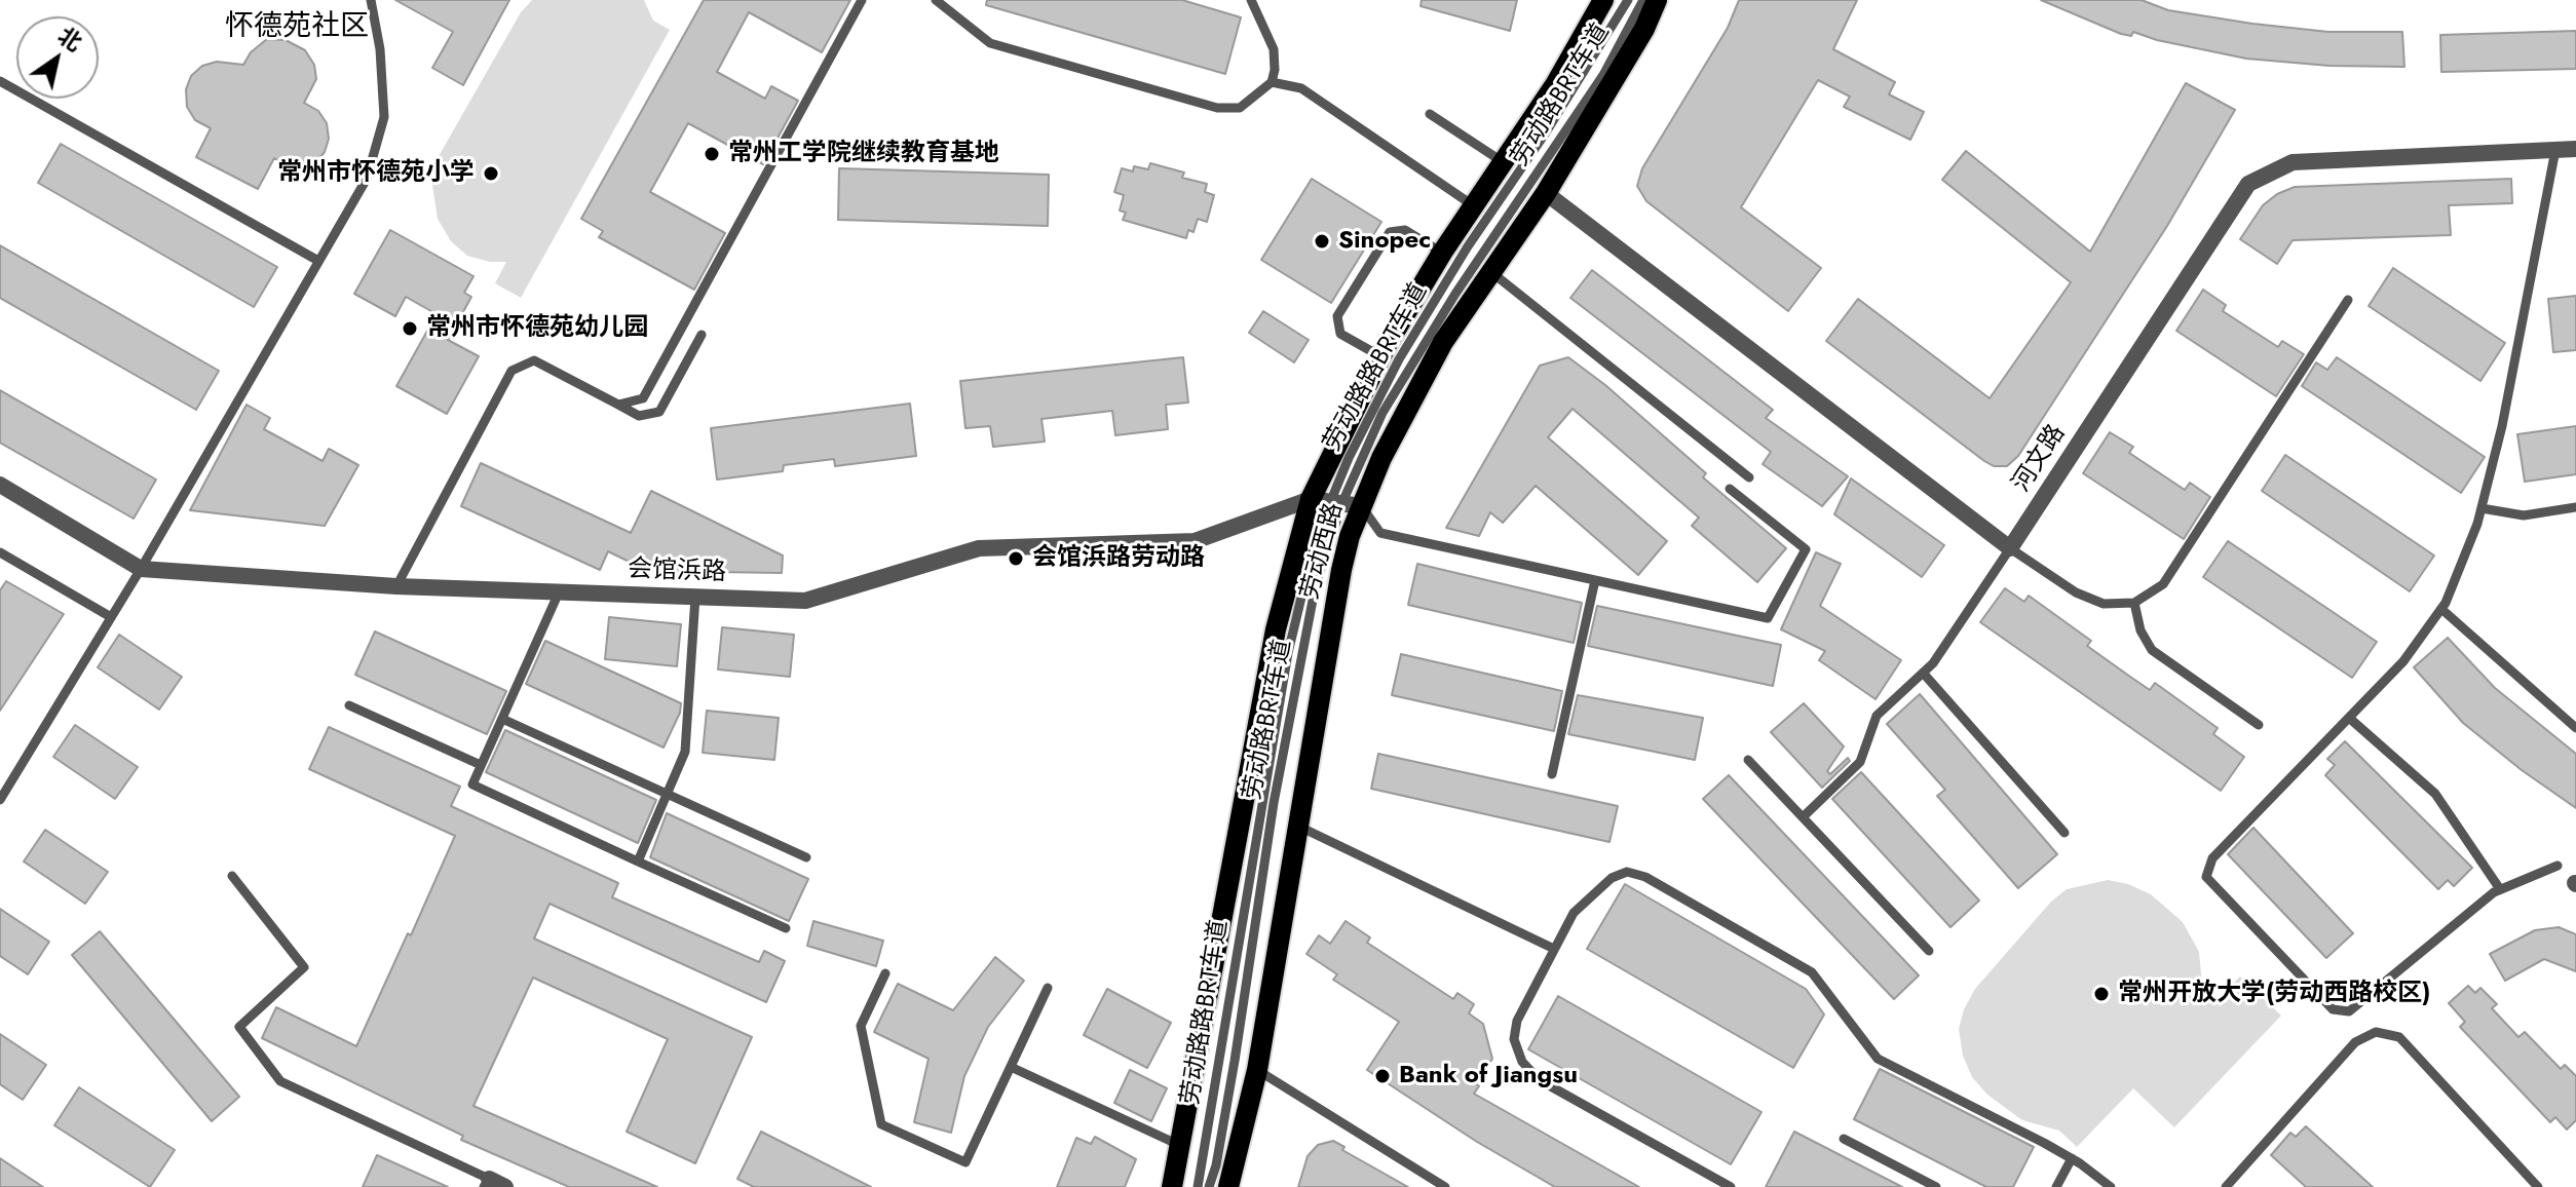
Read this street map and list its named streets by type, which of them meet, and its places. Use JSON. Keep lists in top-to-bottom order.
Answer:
{
  "streets": {
    "main road": ["劳动西路"],
    "street": ["河文路", "会馆浜路"],
    "lane": ["劳动路BRT车道", "劳动路路BRT车道"]
  },
  "crossings": [
    ["劳动路BRT车道", "劳动路路BRT车道"],
    ["劳动路BRT车道", "劳动西路"],
    ["劳动路BRT车道", "会馆浜路"],
    ["劳动路路BRT车道", "劳动西路"],
    ["劳动路路BRT车道", "会馆浜路"],
    ["劳动西路", "会馆浜路"]
  ],
  "districts": ["怀德苑社区"],
  "places": [
    "常州工学院继续教育基地",
    "常州市怀德苑小学",
    "Sinopec",
    "常州市怀德苑幼儿园",
    "会馆浜路劳动路",
    "常州开放大学(劳动西路校区)",
    "Bank of Jiangsu"
  ],
  "north": "top right"
}
